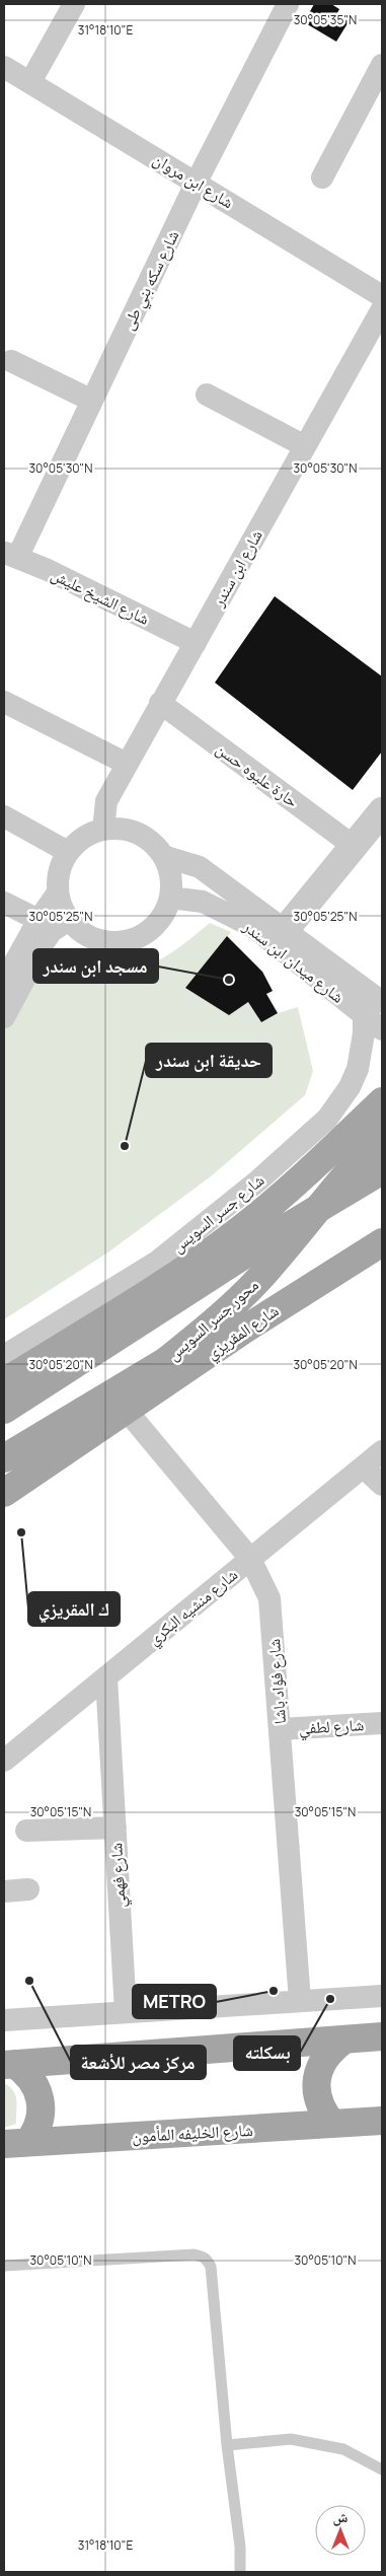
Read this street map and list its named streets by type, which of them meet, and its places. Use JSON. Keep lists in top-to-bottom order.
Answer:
{
  "streets": {
    "main road": ["محور جسر السويس", "شارع المقريزي", "شارع الخليفه المأمون"],
    "street": [
      "شارع ابن مروان",
      "شارع سكه بني طى",
      "شارع ابن سندر",
      "شارع الشيخ عليش",
      "حارة عليوه حسن",
      "شارع ميدان ابن سندر",
      "شارع جسر السويس",
      "شارع منشيه البكري",
      "شارع فؤاد باشا",
      "شارع لطفي",
      "شارع فهمي"
    ]
  },
  "crossings": [
    ["شارع ابن مروان", "شارع سكه بني طى"],
    ["شارع سكه بني طى", "شارع الشيخ عليش"],
    ["شارع ابن سندر", "شارع الشيخ عليش"],
    ["شارع ابن سندر", "حارة عليوه حسن"],
    ["شارع ابن سندر", "شارع ميدان ابن سندر"],
    ["شارع ميدان ابن سندر", "شارع جسر السويس"],
    ["شارع المقريزي", "شارع فؤاد باشا"],
    ["شارع منشيه البكري", "شارع فؤاد باشا"],
    ["شارع منشيه البكري", "شارع فهمي"],
    ["شارع فؤاد باشا", "شارع لطفي"]
  ],
  "places": [
    "مسجد ابن سندر",
    "حديقة ابن سندر",
    "ك المقريزي",
    "مركز مصر للأشعة",
    "METRO",
    "بسكلته"
  ],
  "north": "top",
  "coordinates": [
    "30°05'35\"N",
    "31°18'10\"E",
    "30°05'30\"N",
    "30°05'25\"N",
    "30°05'20\"N",
    "30°05'15\"N",
    "30°05'10\"N"
  ]
}
